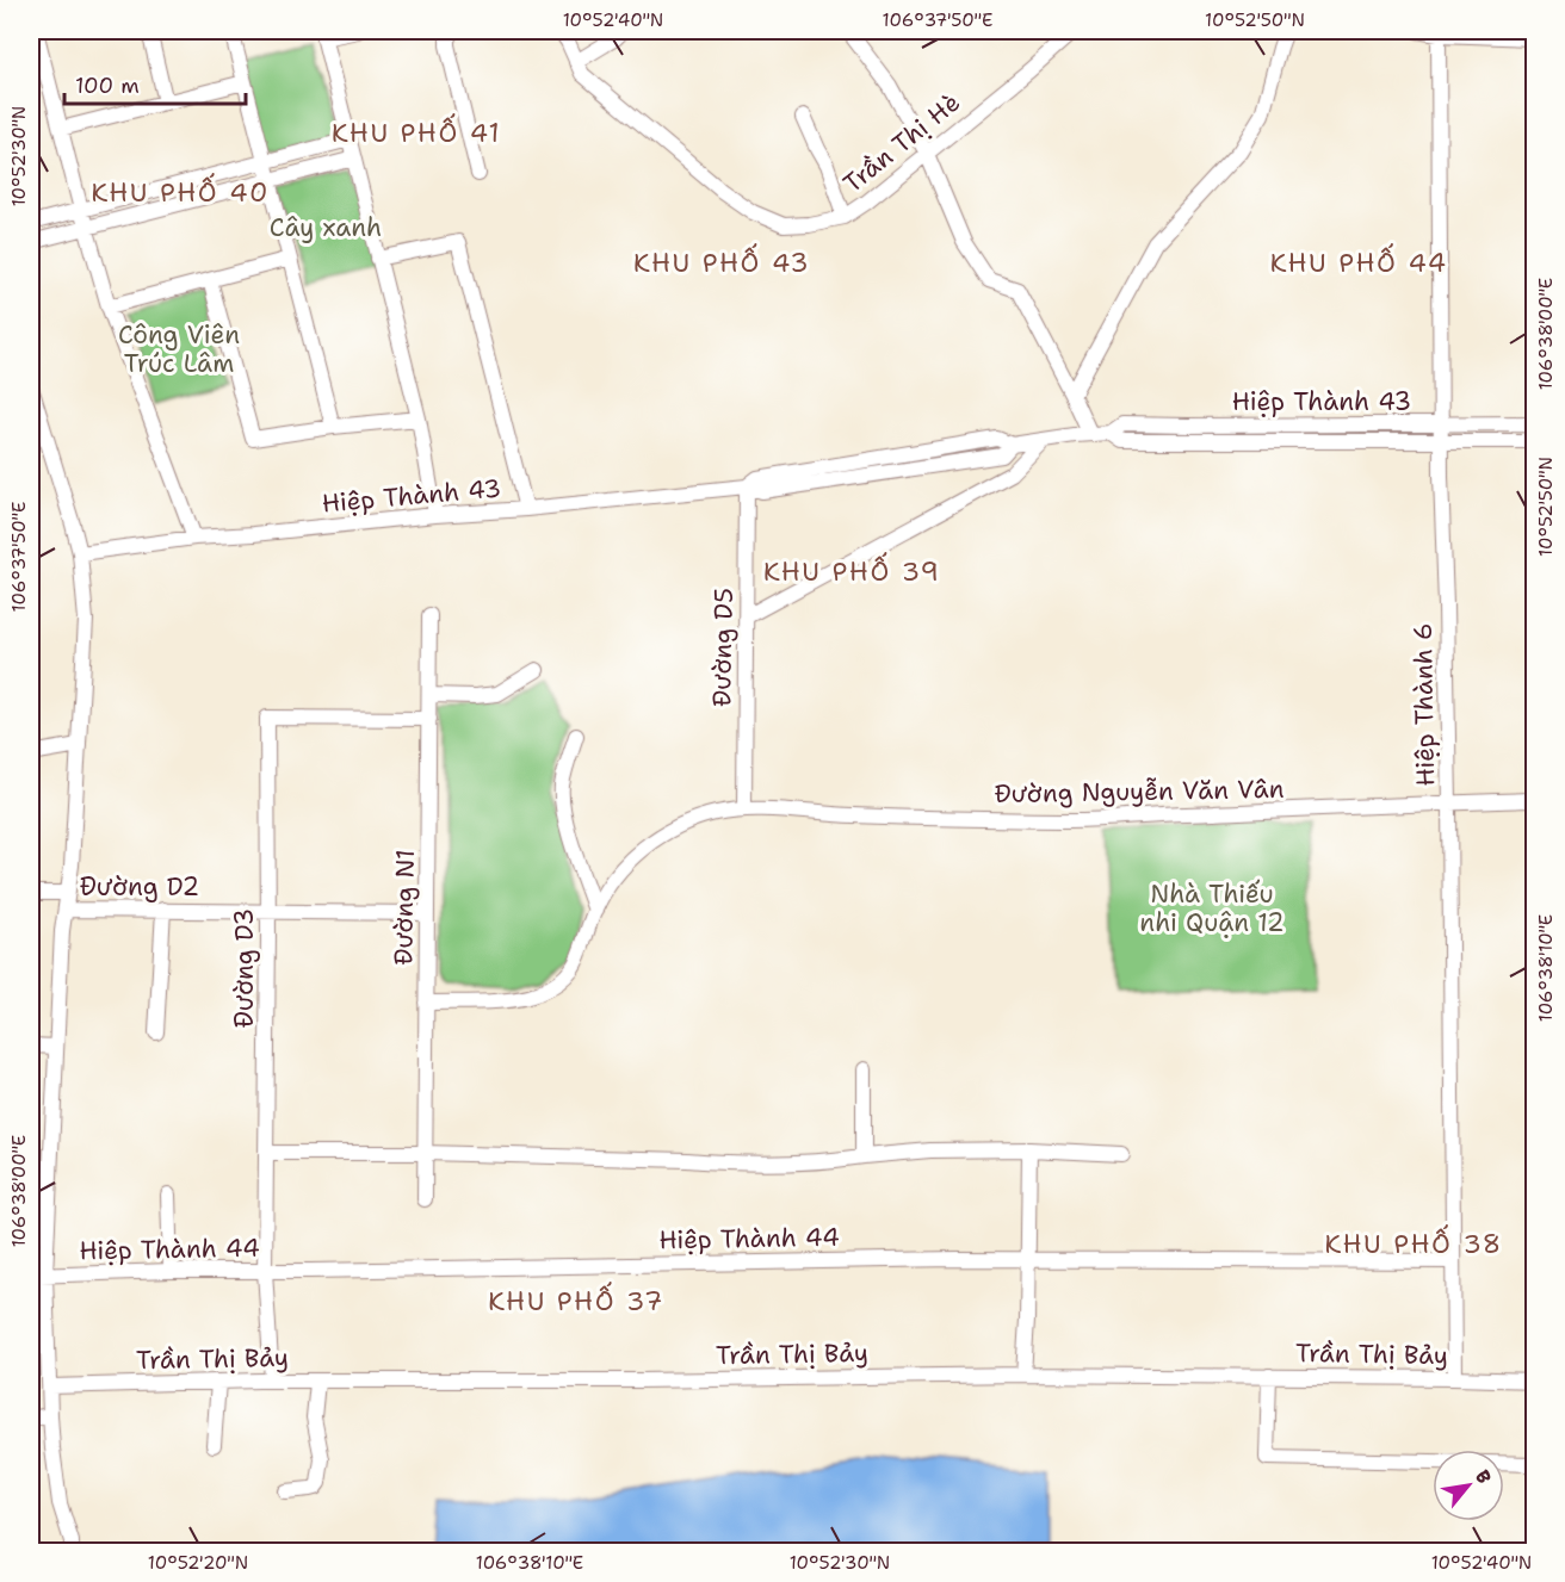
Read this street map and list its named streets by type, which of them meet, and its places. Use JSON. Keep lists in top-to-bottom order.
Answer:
{
  "streets": {
    "street": [
      "Trần Thị Hè",
      "Hiệp Thành 43",
      "Đường D5",
      "Hiệp Thành 6",
      "Đường Nguyễn Văn Vân",
      "Đường D2",
      "Đường N1",
      "Đường D3",
      "Hiệp Thành 44",
      "Trần Thị Bảy"
    ]
  },
  "crossings": [
    ["Hiệp Thành 43", "Đường D5"],
    ["Hiệp Thành 43", "Hiệp Thành 6"],
    ["Đường D5", "Đường Nguyễn Văn Vân"],
    ["Hiệp Thành 6", "Đường Nguyễn Văn Vân"],
    ["Hiệp Thành 6", "Hiệp Thành 44"],
    ["Hiệp Thành 6", "Trần Thị Bảy"],
    ["Đường Nguyễn Văn Vân", "Đường N1"],
    ["Đường D2", "Đường N1"],
    ["Đường D2", "Đường D3"],
    ["Đường N1", "Đường D3"],
    ["Đường D3", "Hiệp Thành 44"],
    ["Đường D3", "Trần Thị Bảy"]
  ],
  "districts": [
    "KHU PHỐ 41",
    "KHU PHỐ 40",
    "KHU PHỐ 43",
    "KHU PHỐ 44",
    "KHU PHỐ 39",
    "KHU PHỐ 38",
    "KHU PHỐ 37"
  ],
  "parks": ["Cây xanh", "Công Viên Trúc Lâm", "Nhà Thiếu nhi Quận 12"],
  "scale_bar": "100 m",
  "north": "top right",
  "coordinates": [
    "10°52'40\"N",
    "106°37'50\"E",
    "10°52'50\"N",
    "10°52'30\"N",
    "106°38'00\"E",
    "106°38'10\"E",
    "10°52'20\"N"
  ]
}
